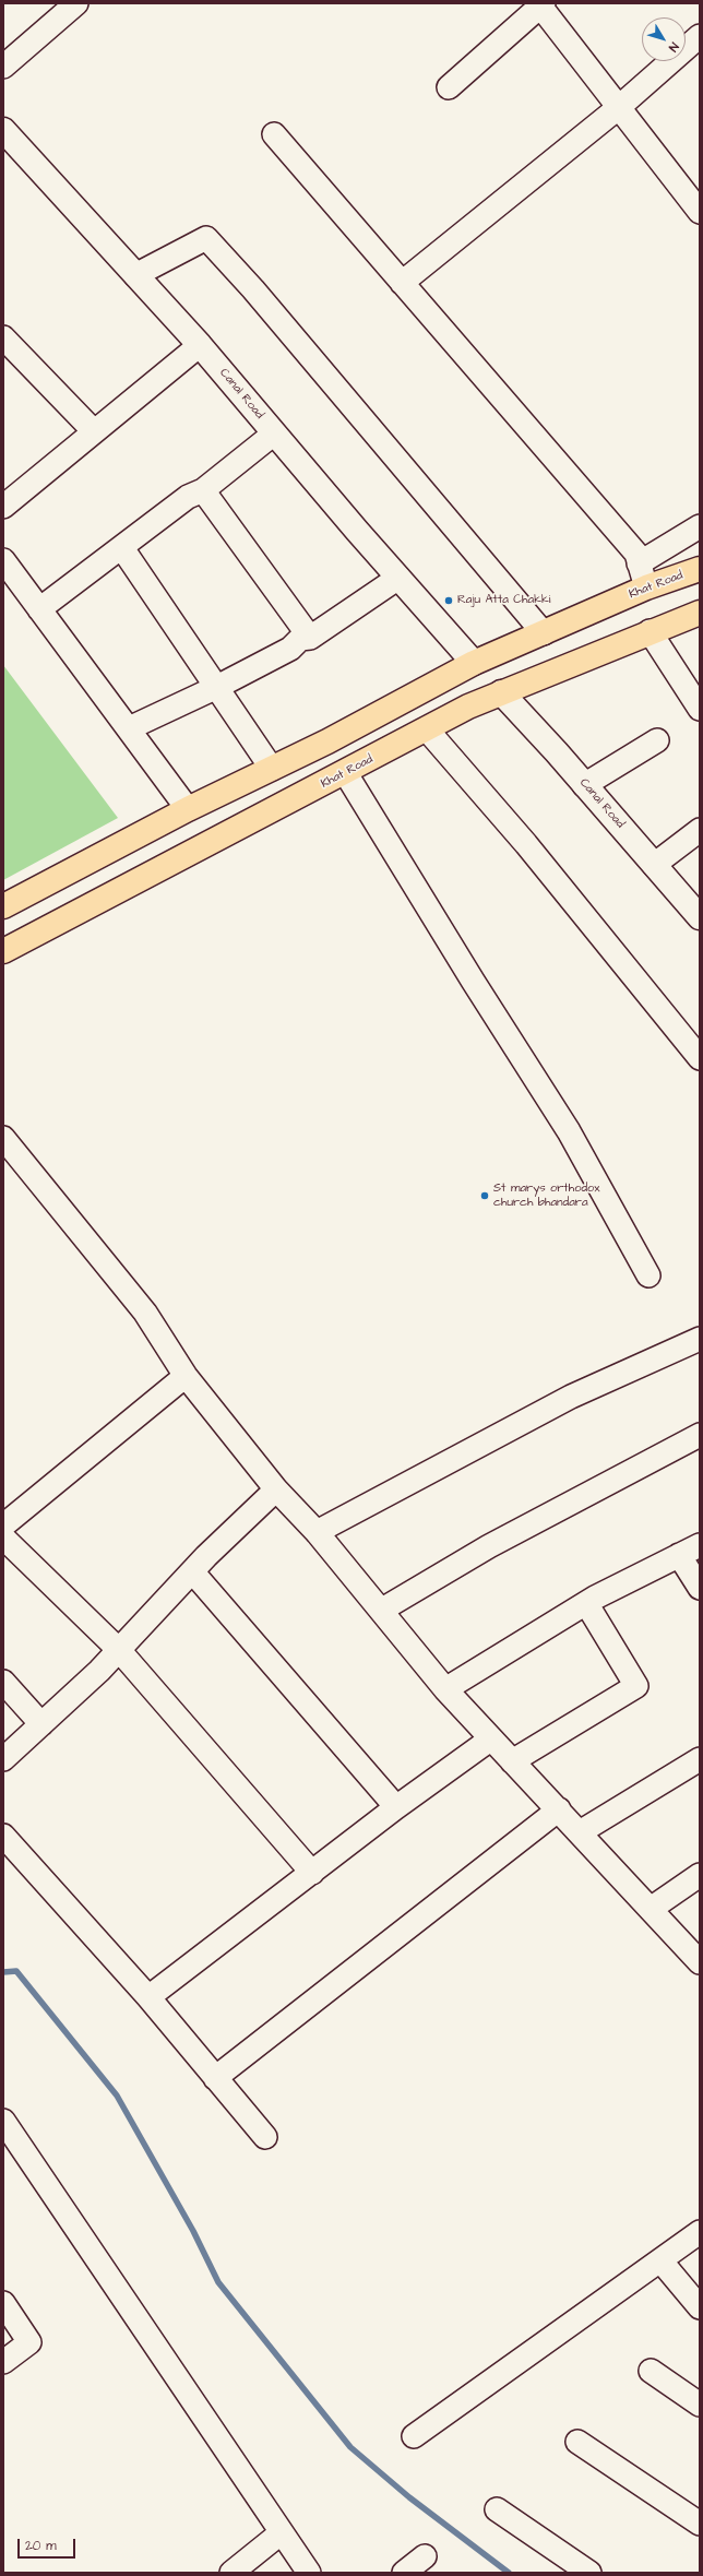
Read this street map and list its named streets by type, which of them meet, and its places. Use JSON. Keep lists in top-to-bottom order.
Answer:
{
  "streets": {
    "highway": ["Khat Road"],
    "street": ["Canal Road"]
  },
  "crossings": [
    ["Canal Road", "Khat Road"]
  ],
  "places": ["Raju Atta Chakki", "St marys orthodox church bhandara"],
  "scale_bar": "20 m",
  "north": "bottom right"
}
